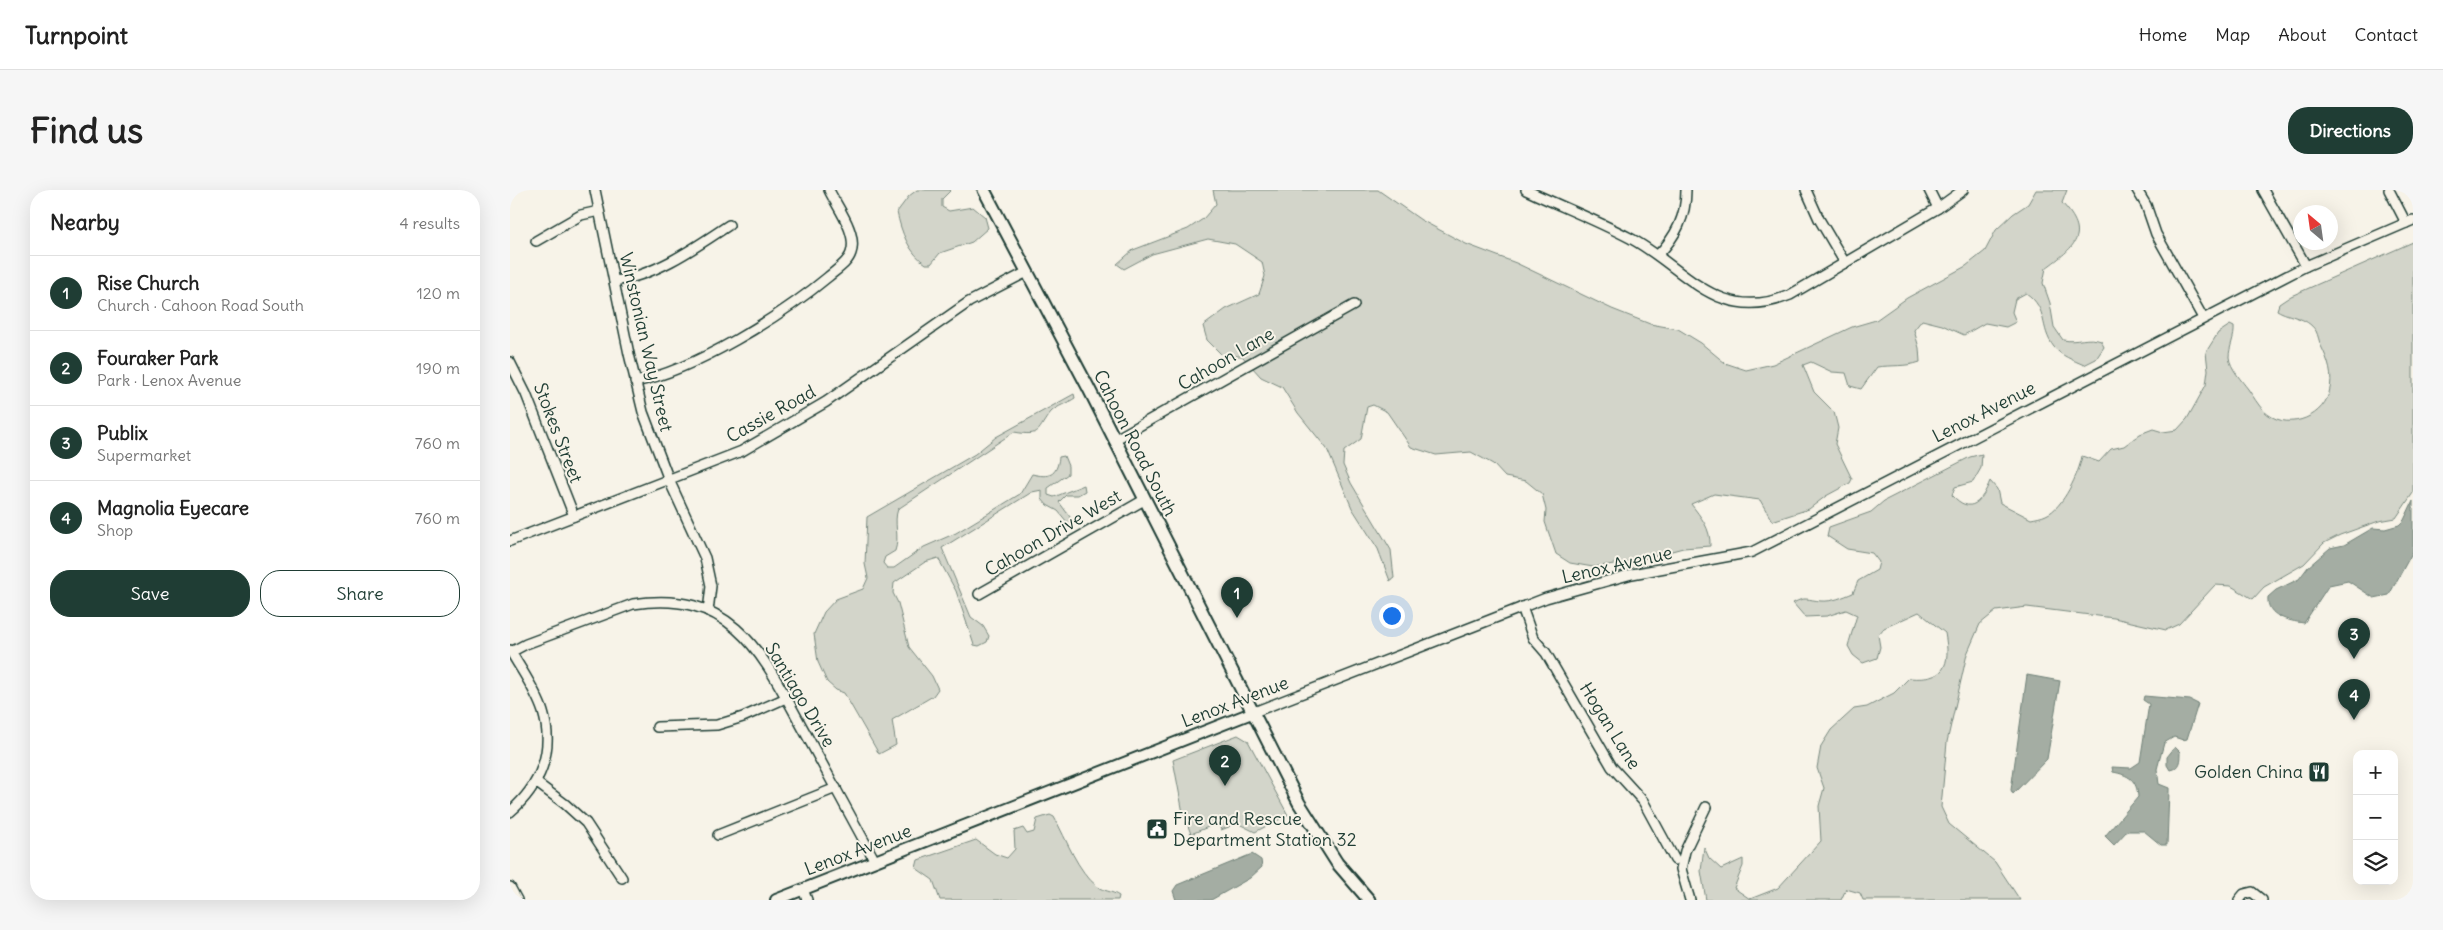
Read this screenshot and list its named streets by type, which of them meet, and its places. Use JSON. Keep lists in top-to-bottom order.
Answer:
{
  "streets": {
    "main road": ["Cahoon Road South"],
    "street": [
      "Winstonian Way Street",
      "Cahoon Lane",
      "Lenox Avenue",
      "Cassie Road",
      "Stokes Street",
      "Cahoon Drive West",
      "Santiago Drive",
      "Hogan Lane"
    ]
  },
  "crossings": [
    ["Winstonian Way Street", "Cassie Road"],
    ["Winstonian Way Street", "Santiago Drive"],
    ["Cahoon Lane", "Cahoon Road South"],
    ["Lenox Avenue", "Cahoon Road South"],
    ["Lenox Avenue", "Santiago Drive"],
    ["Lenox Avenue", "Hogan Lane"],
    ["Cassie Road", "Stokes Street"],
    ["Cassie Road", "Cahoon Road South"],
    ["Cahoon Road South", "Cahoon Drive West"]
  ],
  "places": {
    "restaurant": ["Golden China"],
    "public building": ["Fire and Rescue Department Station 32"]
  },
  "north": "top left",
  "page": {
    "header": "Turnpoint",
    "nav": [
      "Home",
      "Map",
      "About",
      "Contact"
    ],
    "buttons": [
      "Directions",
      ["Save", "Share"]
    ],
    "title": "Find us",
    "heading": ["Nearby", "4 results"],
    "list": [
      {
        "mark": "1",
        "name": "Rise Church",
        "note": "Church · Cahoon Road South",
        "value": "120 m"
      },
      {
        "mark": "2",
        "name": "Fouraker Park",
        "note": "Park · Lenox Avenue",
        "value": "190 m"
      },
      {
        "mark": "3",
        "name": "Publix",
        "note": "Supermarket",
        "value": "760 m"
      },
      {
        "mark": "4",
        "name": "Magnolia Eyecare",
        "note": "Shop",
        "value": "760 m"
      }
    ],
    "pins": [
      "1",
      "3",
      "4",
      "2"
    ],
    "map_buttons": ["+", "−"]
  }
}
